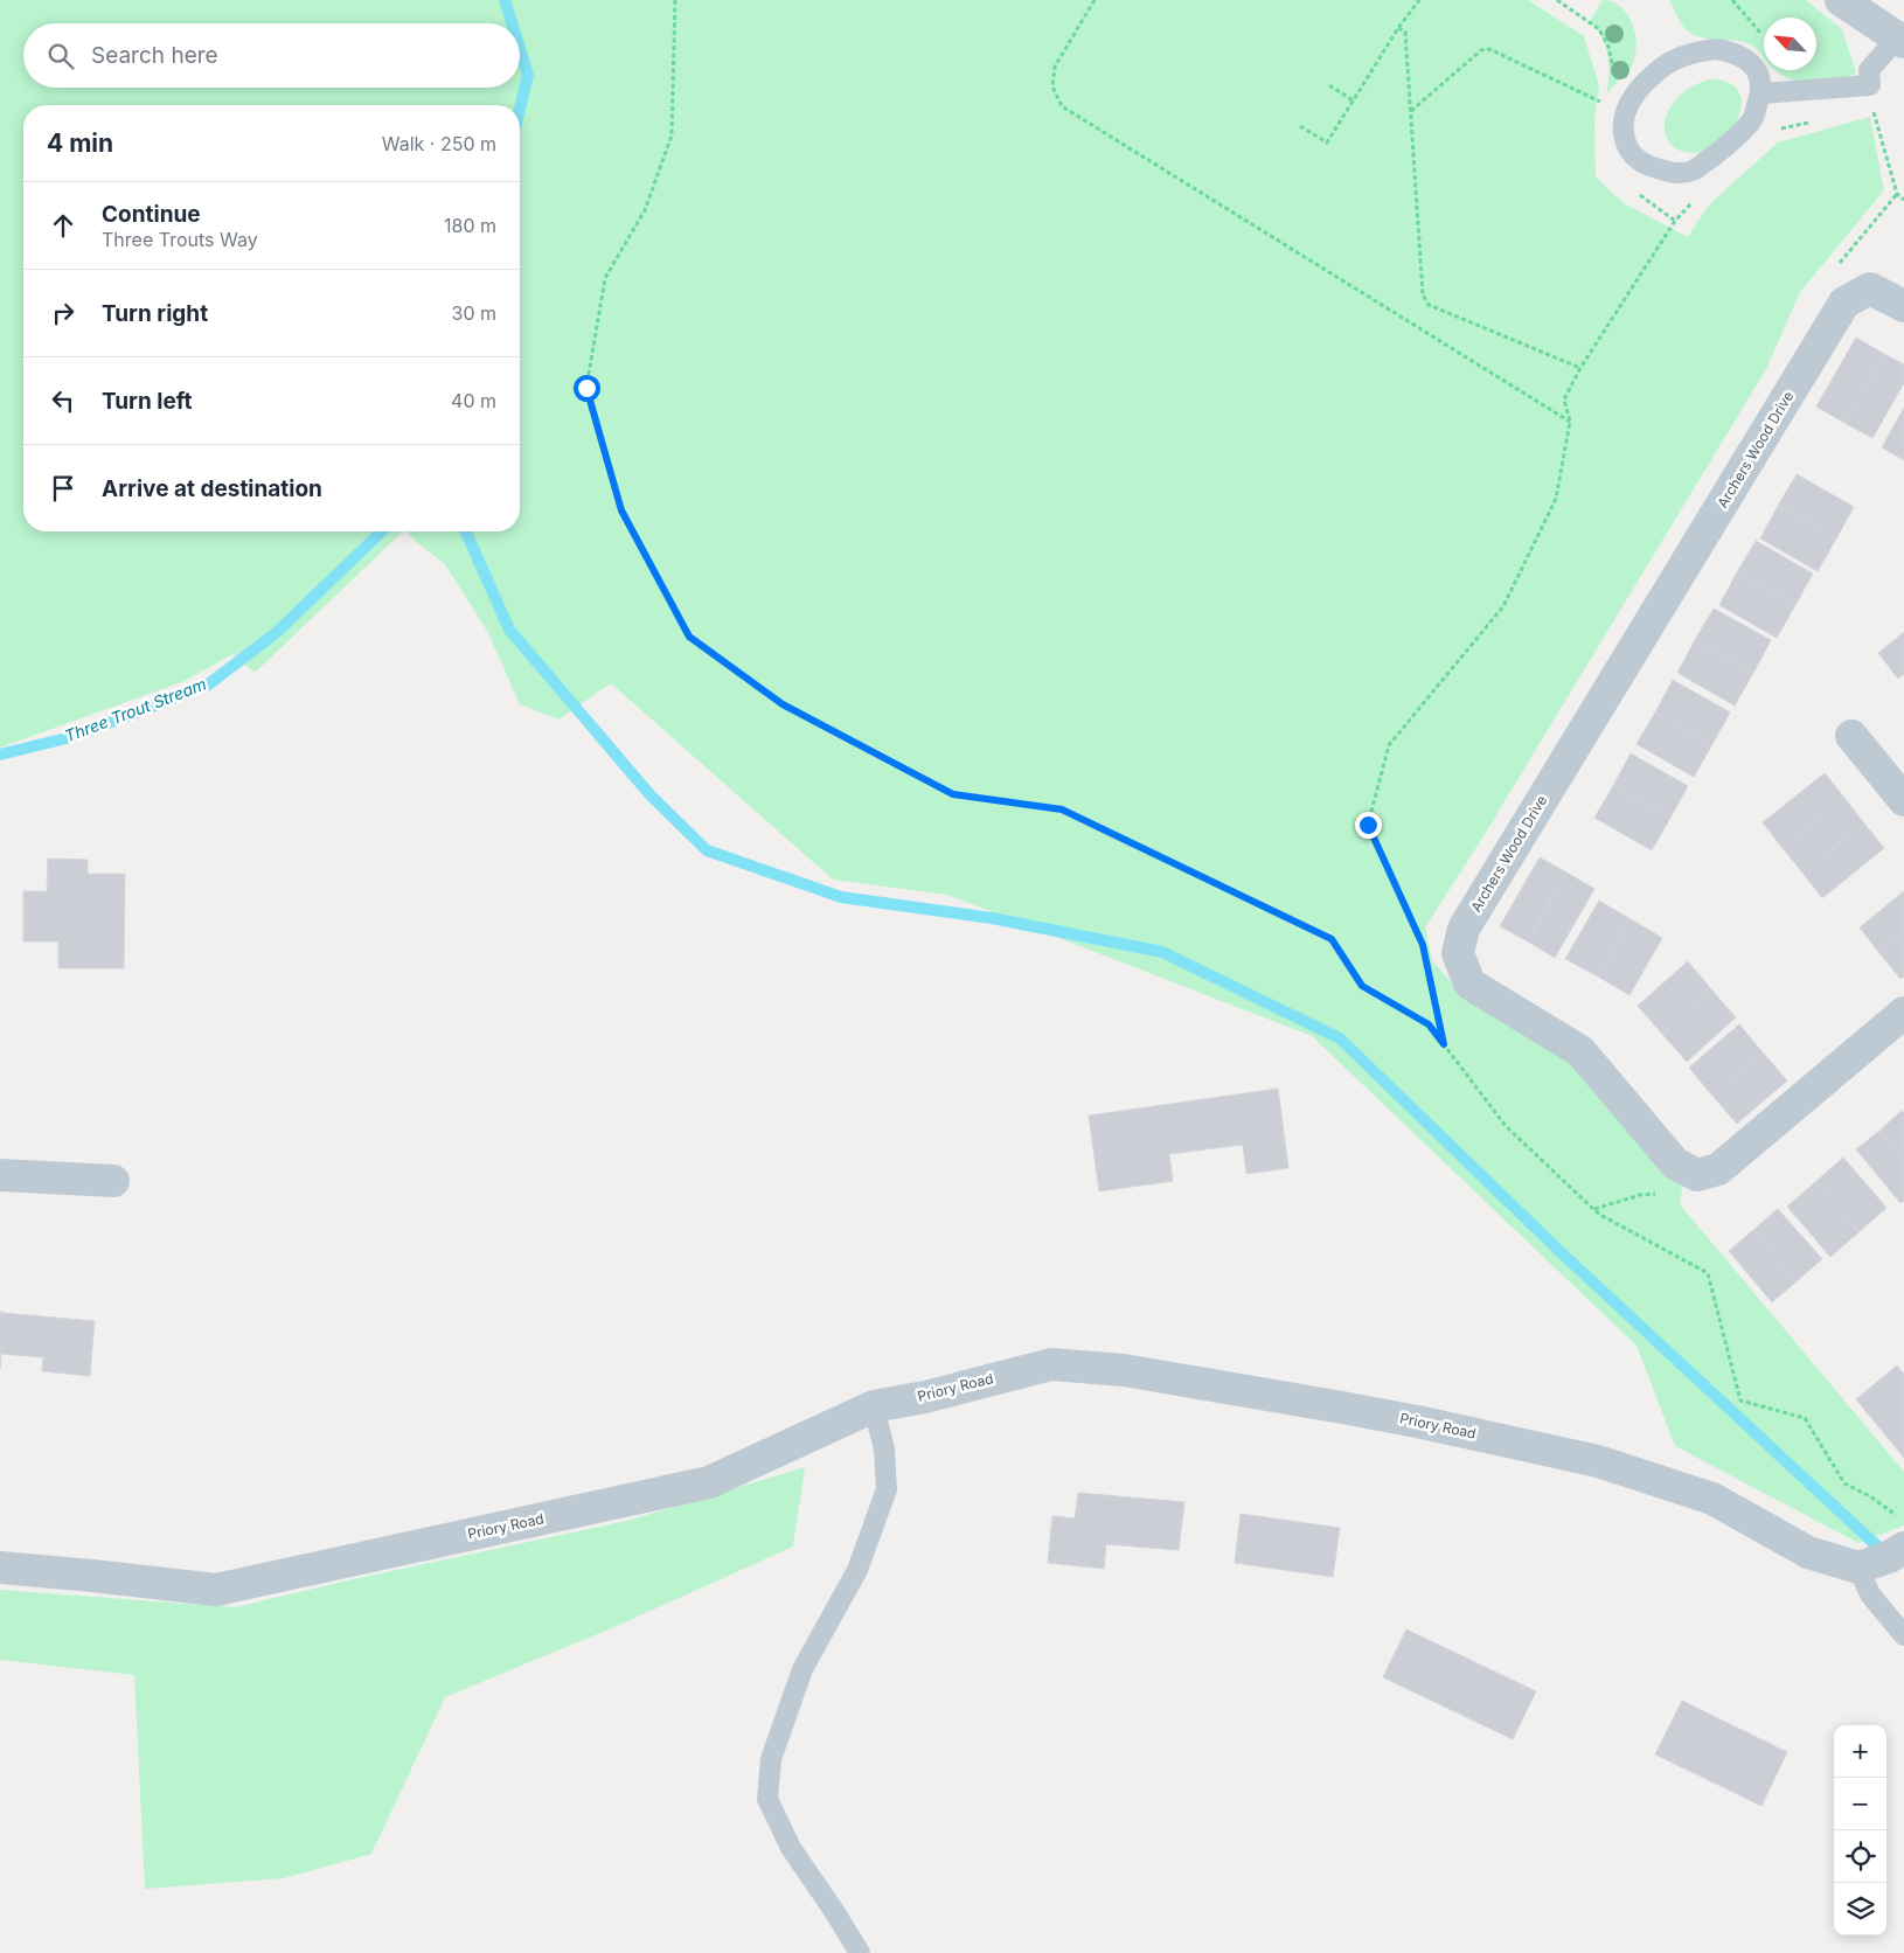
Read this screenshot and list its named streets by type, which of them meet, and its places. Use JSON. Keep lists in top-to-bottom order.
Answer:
{
  "streets": {
    "street": ["Archers Wood Drive", "Priory Road"]
  },
  "water": ["Three Trout Stream"],
  "north": "top left",
  "page": {
    "search": "Search here",
    "heading": ["4 min", "Walk · 250 m"],
    "list": [
      ["Continue", "Three Trouts Way", "180 m"],
      ["Turn right", "30 m"],
      ["Turn left", "40 m"],
      "Arrive at destination"
    ],
    "map_buttons": ["+", "−"]
  }
}
